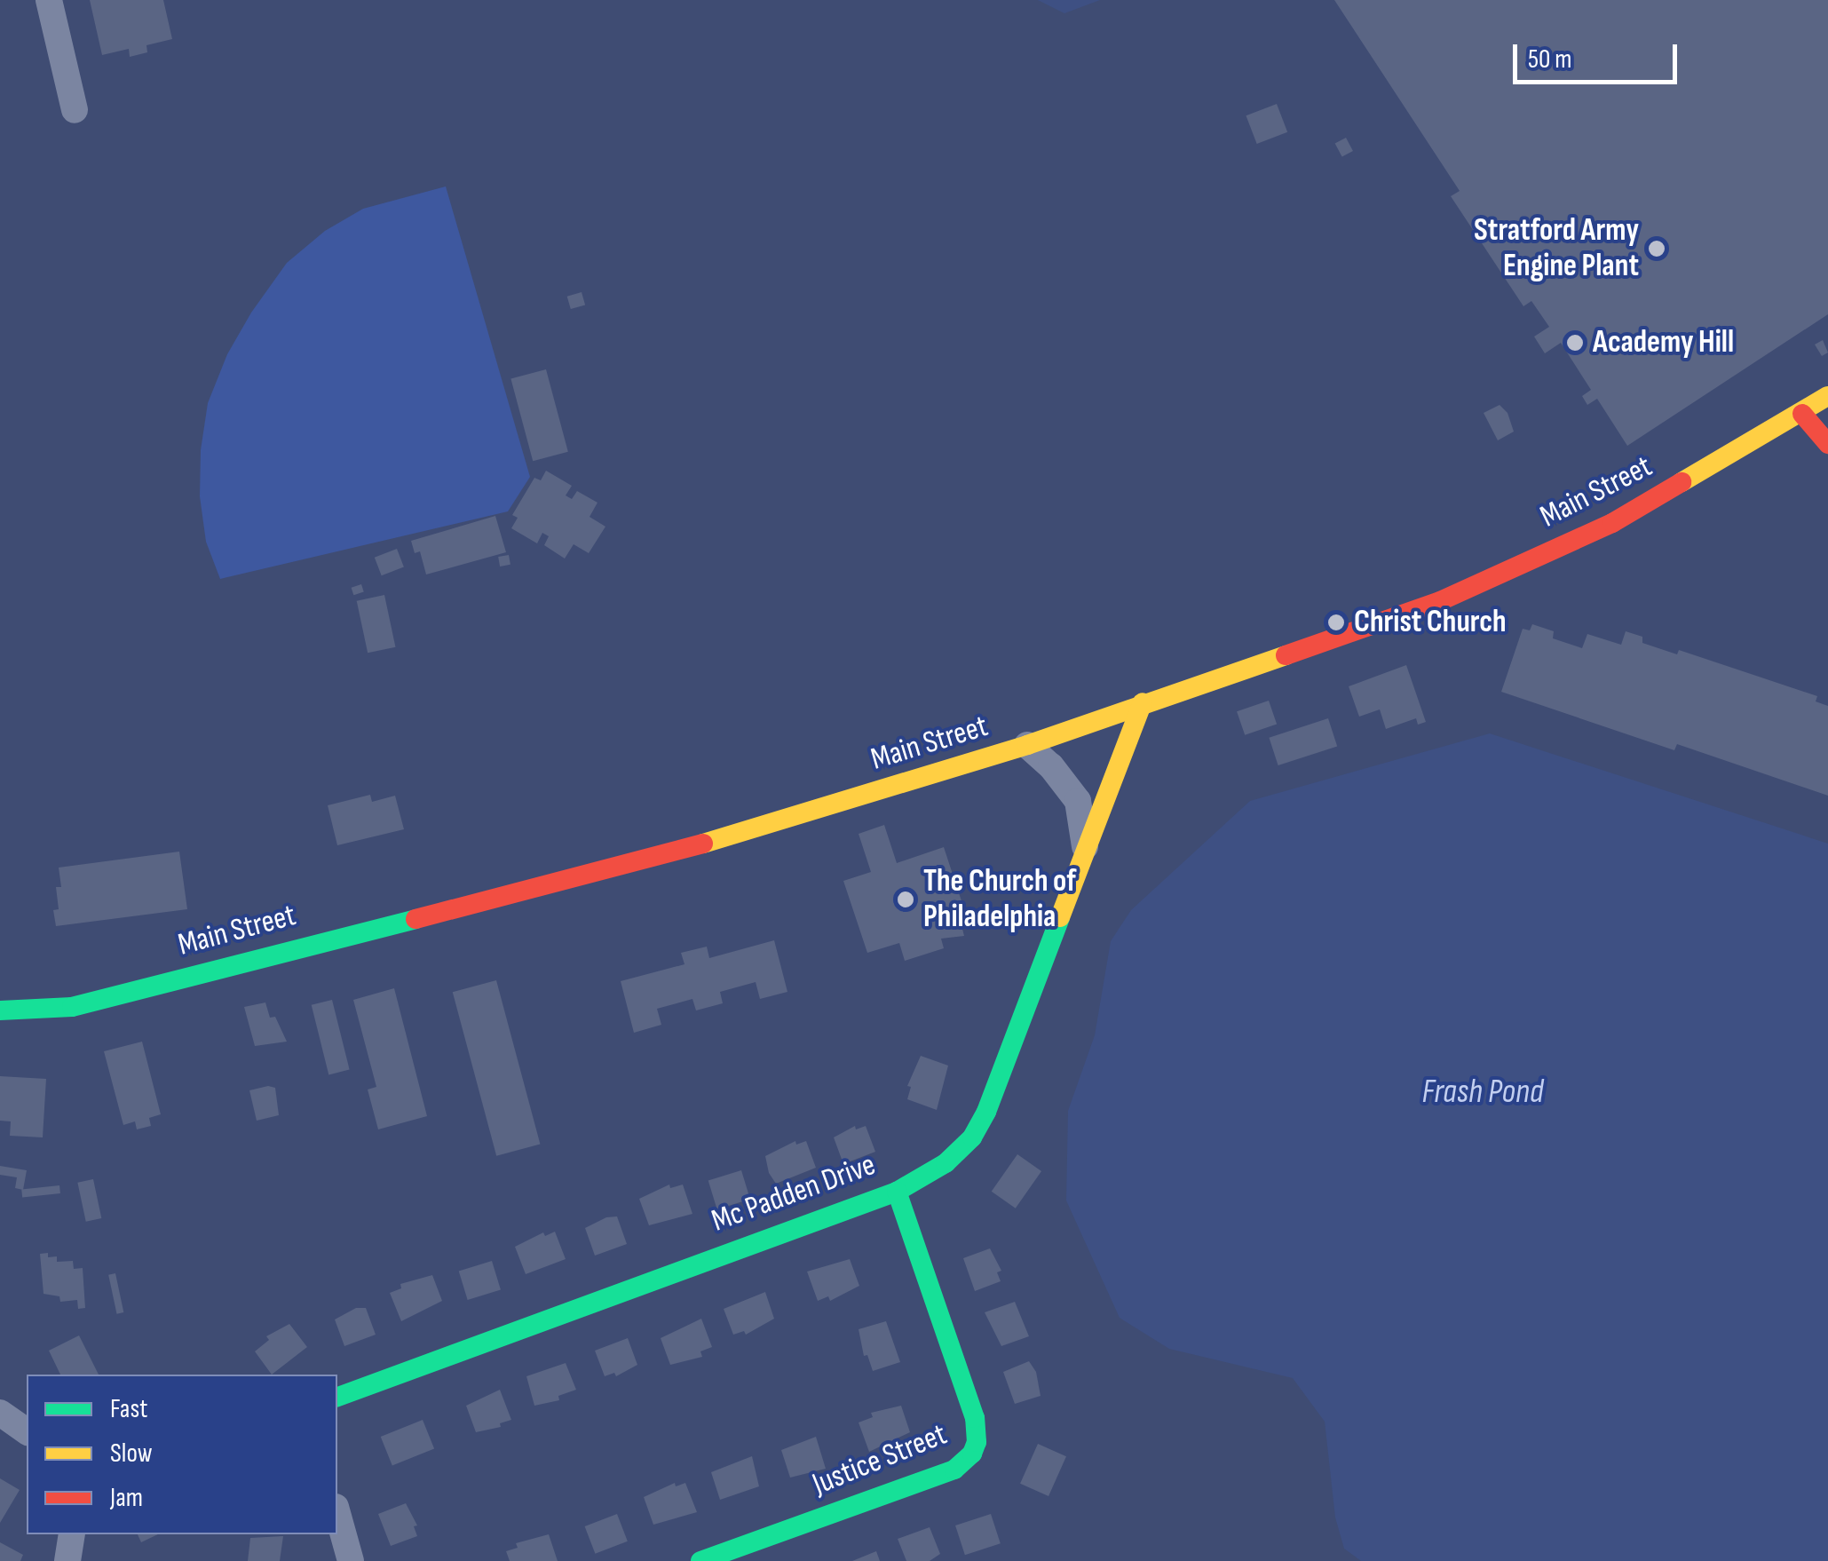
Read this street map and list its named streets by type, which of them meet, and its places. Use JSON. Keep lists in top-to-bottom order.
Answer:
{
  "streets": {
    "main road": ["Main Street", "Mc Padden Drive", "Justice Street"]
  },
  "crossings": [
    ["Main Street", "Mc Padden Drive"],
    ["Mc Padden Drive", "Justice Street"]
  ],
  "water": ["Frash Pond"],
  "places": [
    "Stratford Army Engine Plant",
    "Academy Hill",
    "Christ Church",
    "The Church of Philadelphia"
  ],
  "legend": ["Fast", "Slow", "Jam"],
  "scale_bar": "50 m"
}
